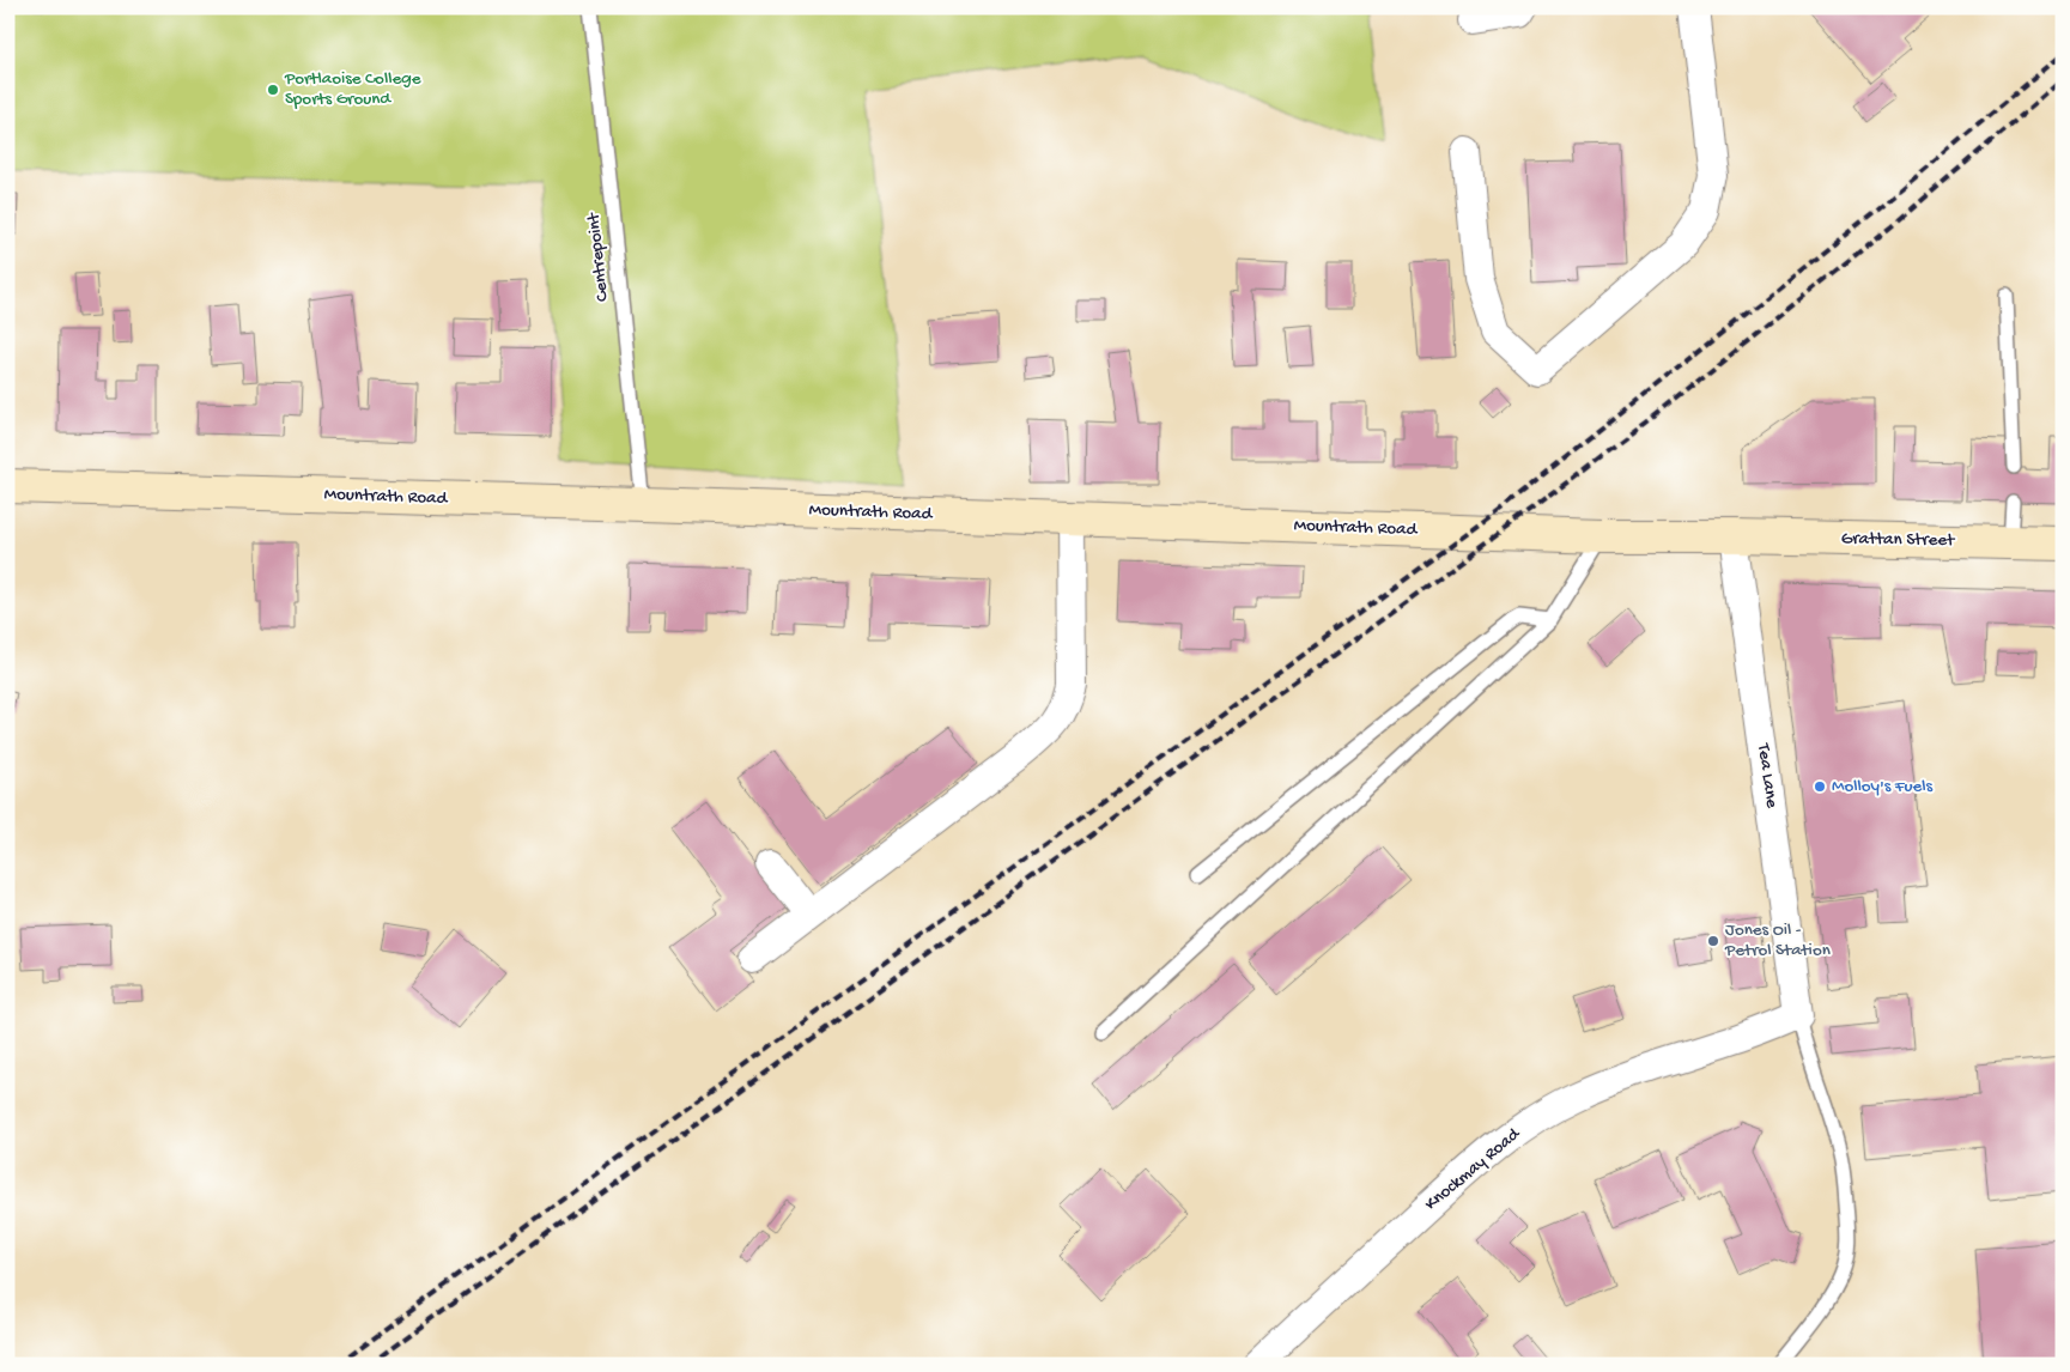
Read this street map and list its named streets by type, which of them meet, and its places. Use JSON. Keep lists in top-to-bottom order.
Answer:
{
  "streets": {
    "main road": ["Mountrath Road", "Grattan Street"],
    "street": ["Tea Lane", "Knockmay Road"],
    "lane": ["Centrepoint"]
  },
  "crossings": [
    ["Centrepoint", "Mountrath Road"],
    ["Mountrath Road", "Grattan Street"],
    ["Mountrath Road", "Tea Lane"],
    ["Grattan Street", "Tea Lane"],
    ["Tea Lane", "Knockmay Road"]
  ],
  "places": ["Portlaoise College Sports Ground", "Molloy's Fuels", "Jones Oil - Petrol Station"]
}
